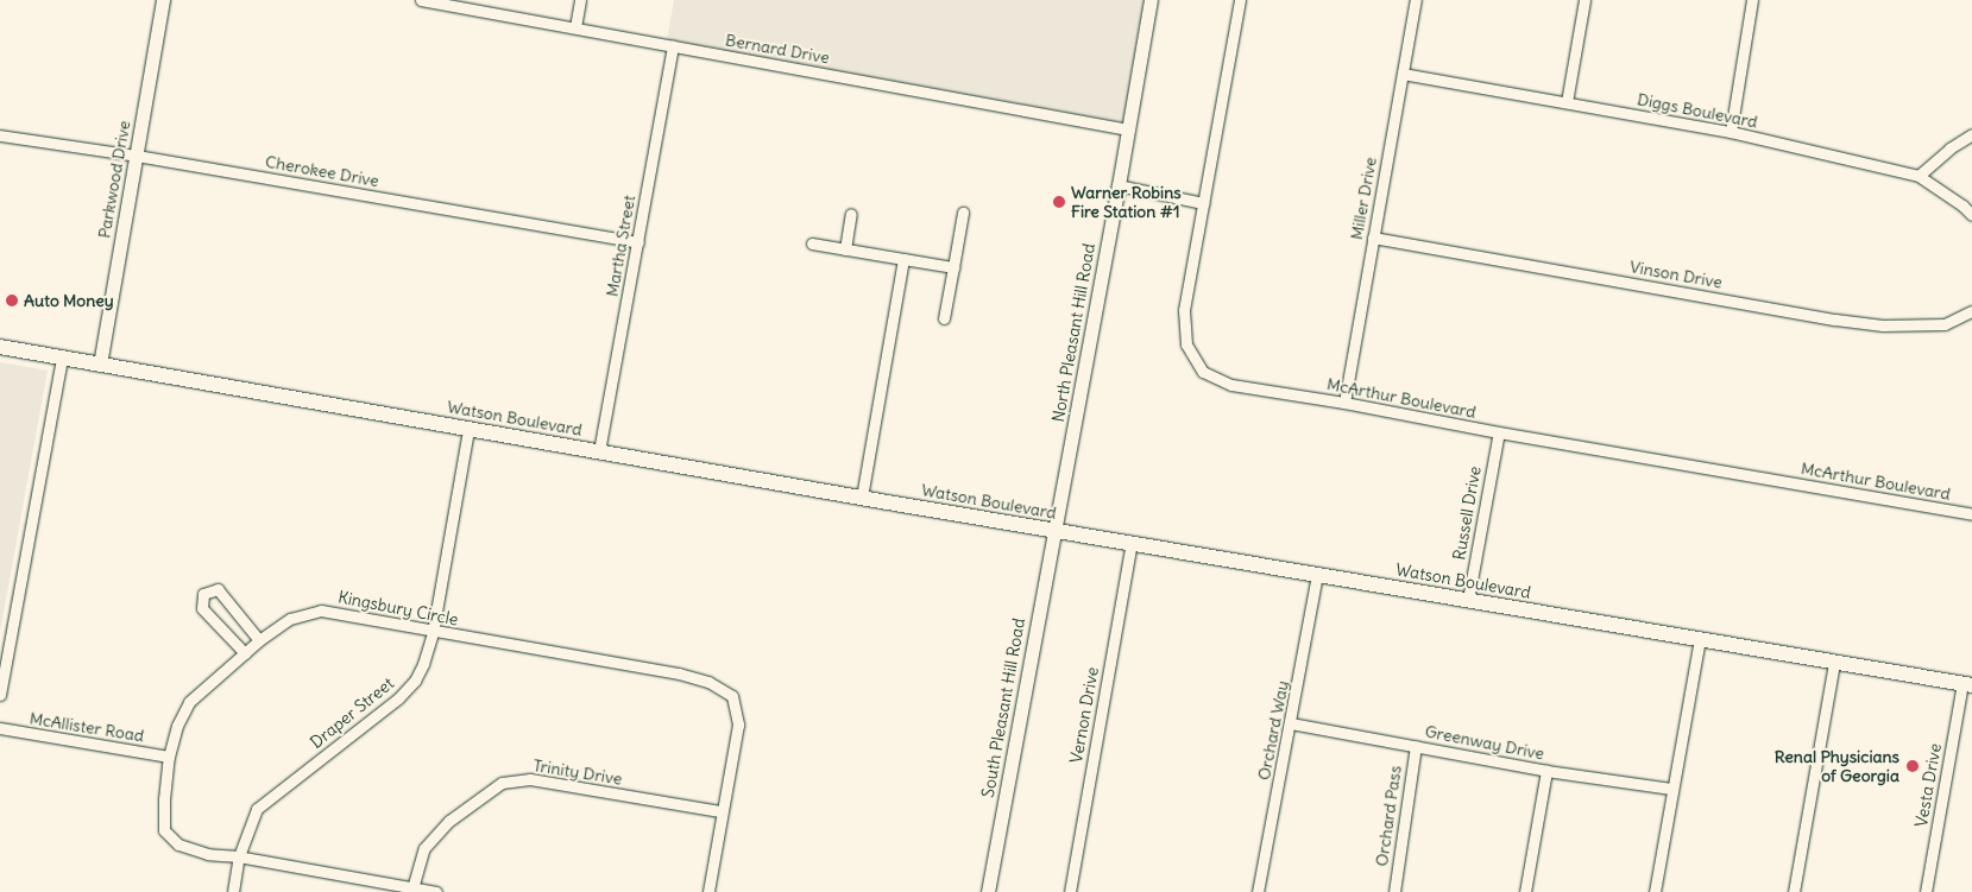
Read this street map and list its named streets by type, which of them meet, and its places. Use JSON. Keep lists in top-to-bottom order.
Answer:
{
  "streets": {
    "main road": ["Watson Boulevard"],
    "street": [
      "Bernard Drive",
      "Diggs Boulevard",
      "Cherokee Drive",
      "Parkwood Drive",
      "Miller Drive",
      "Martha Street",
      "Vinson Drive",
      "North Pleasant Hill Road",
      "McArthur Boulevard",
      "Russell Drive",
      "Kingsbury Circle",
      "South Pleasant Hill Road",
      "Draper Street",
      "Vernon Drive",
      "McAllister Road",
      "Orchard Way",
      "Greenway Drive",
      "Trinity Drive",
      "Vesta Drive",
      "Orchard Pass"
    ]
  },
  "crossings": [
    ["Bernard Drive", "Martha Street"],
    ["Bernard Drive", "North Pleasant Hill Road"],
    ["Diggs Boulevard", "Miller Drive"],
    ["Cherokee Drive", "Parkwood Drive"],
    ["Cherokee Drive", "Martha Street"],
    ["Parkwood Drive", "Watson Boulevard"],
    ["Miller Drive", "Vinson Drive"],
    ["Miller Drive", "McArthur Boulevard"],
    ["Martha Street", "Watson Boulevard"],
    ["North Pleasant Hill Road", "Watson Boulevard"],
    ["North Pleasant Hill Road", "South Pleasant Hill Road"],
    ["McArthur Boulevard", "Russell Drive"],
    ["Watson Boulevard", "Russell Drive"],
    ["Watson Boulevard", "South Pleasant Hill Road"],
    ["Watson Boulevard", "Draper Street"],
    ["Watson Boulevard", "Vernon Drive"],
    ["Watson Boulevard", "Orchard Way"],
    ["Watson Boulevard", "Vesta Drive"],
    ["Kingsbury Circle", "Draper Street"],
    ["Kingsbury Circle", "McAllister Road"],
    ["Kingsbury Circle", "Trinity Drive"],
    ["Orchard Way", "Greenway Drive"],
    ["Greenway Drive", "Orchard Pass"]
  ],
  "places": ["Warner Robins Fire Station #1", "Auto Money", "Renal Physicians of Georgia"]
}
